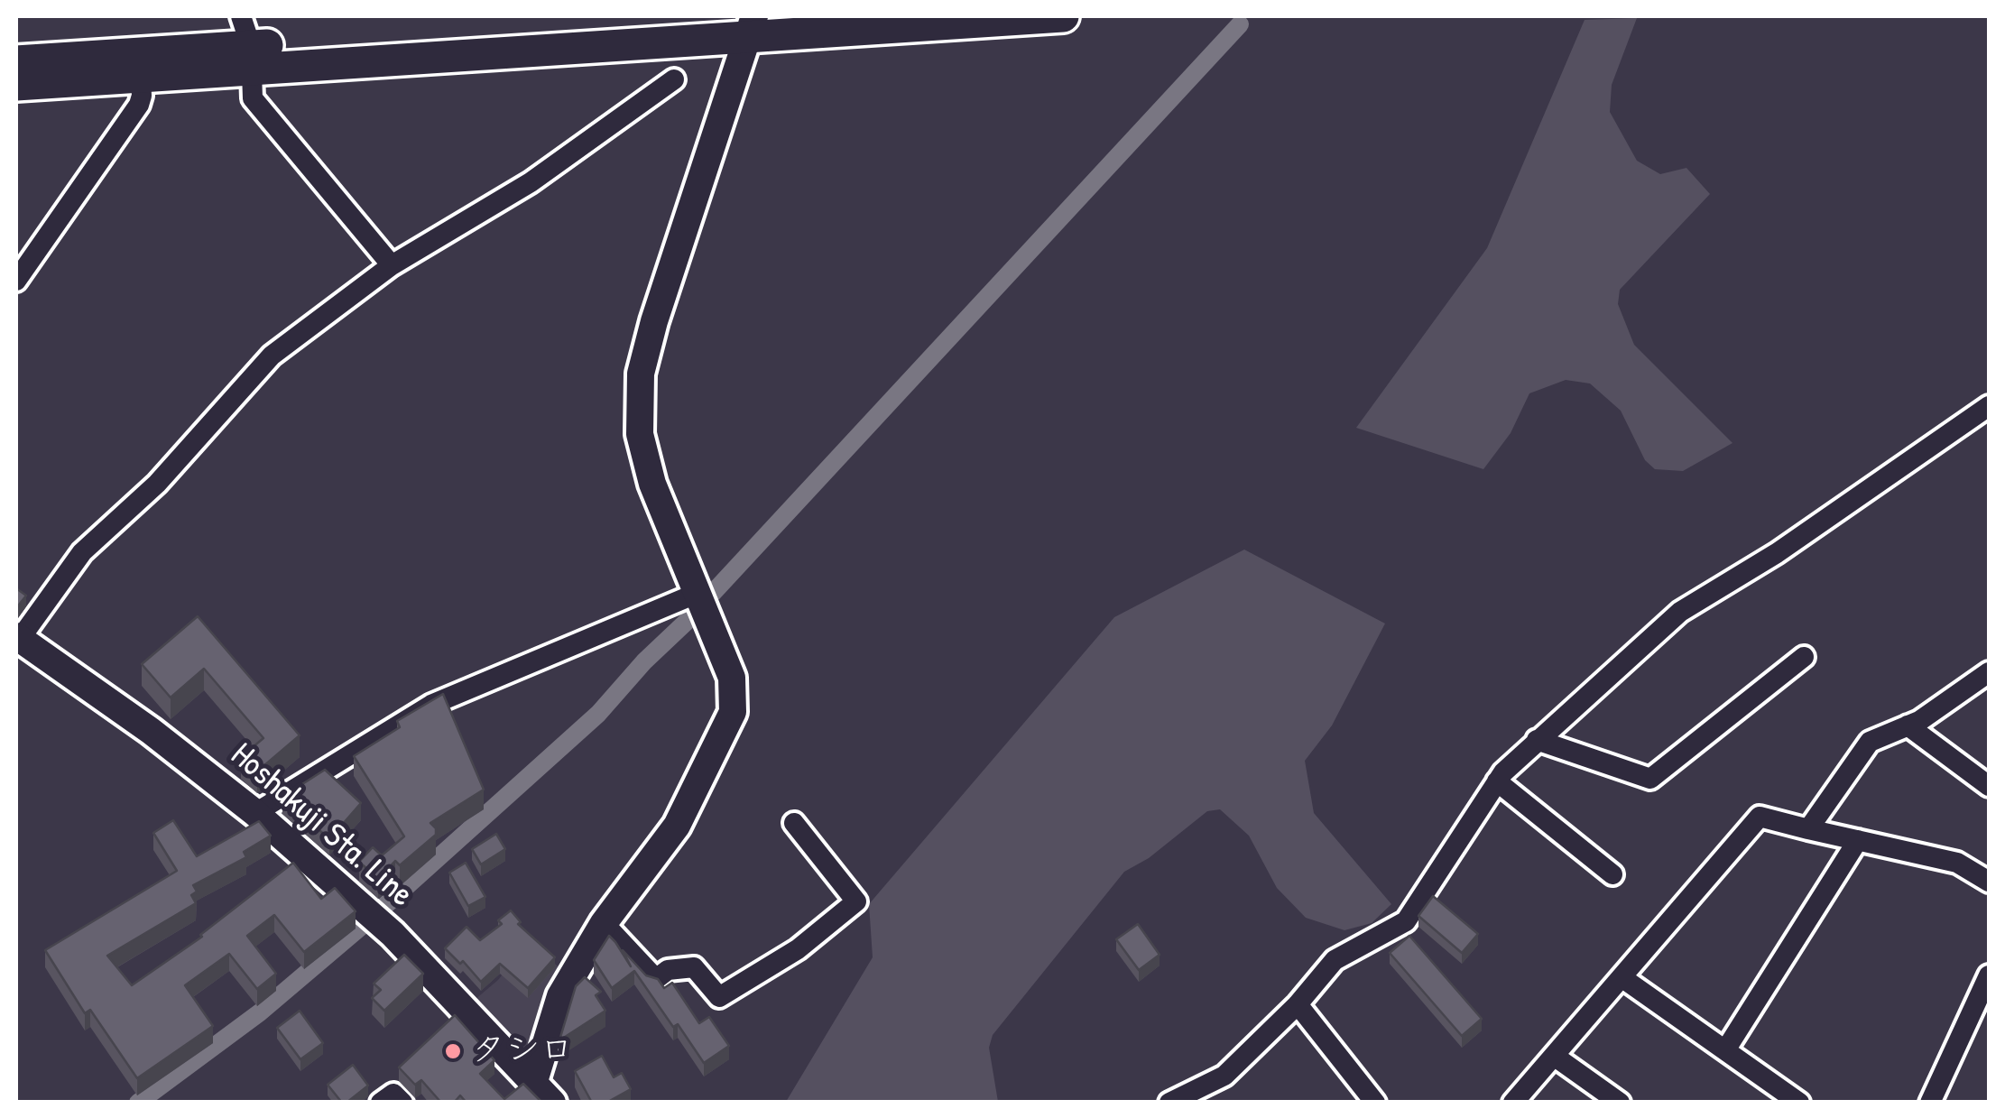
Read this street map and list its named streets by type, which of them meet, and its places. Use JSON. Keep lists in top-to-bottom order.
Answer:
{
  "streets": {
    "street": ["Hoshakuji Sta. Line"]
  },
  "places": ["タシロ"]
}
